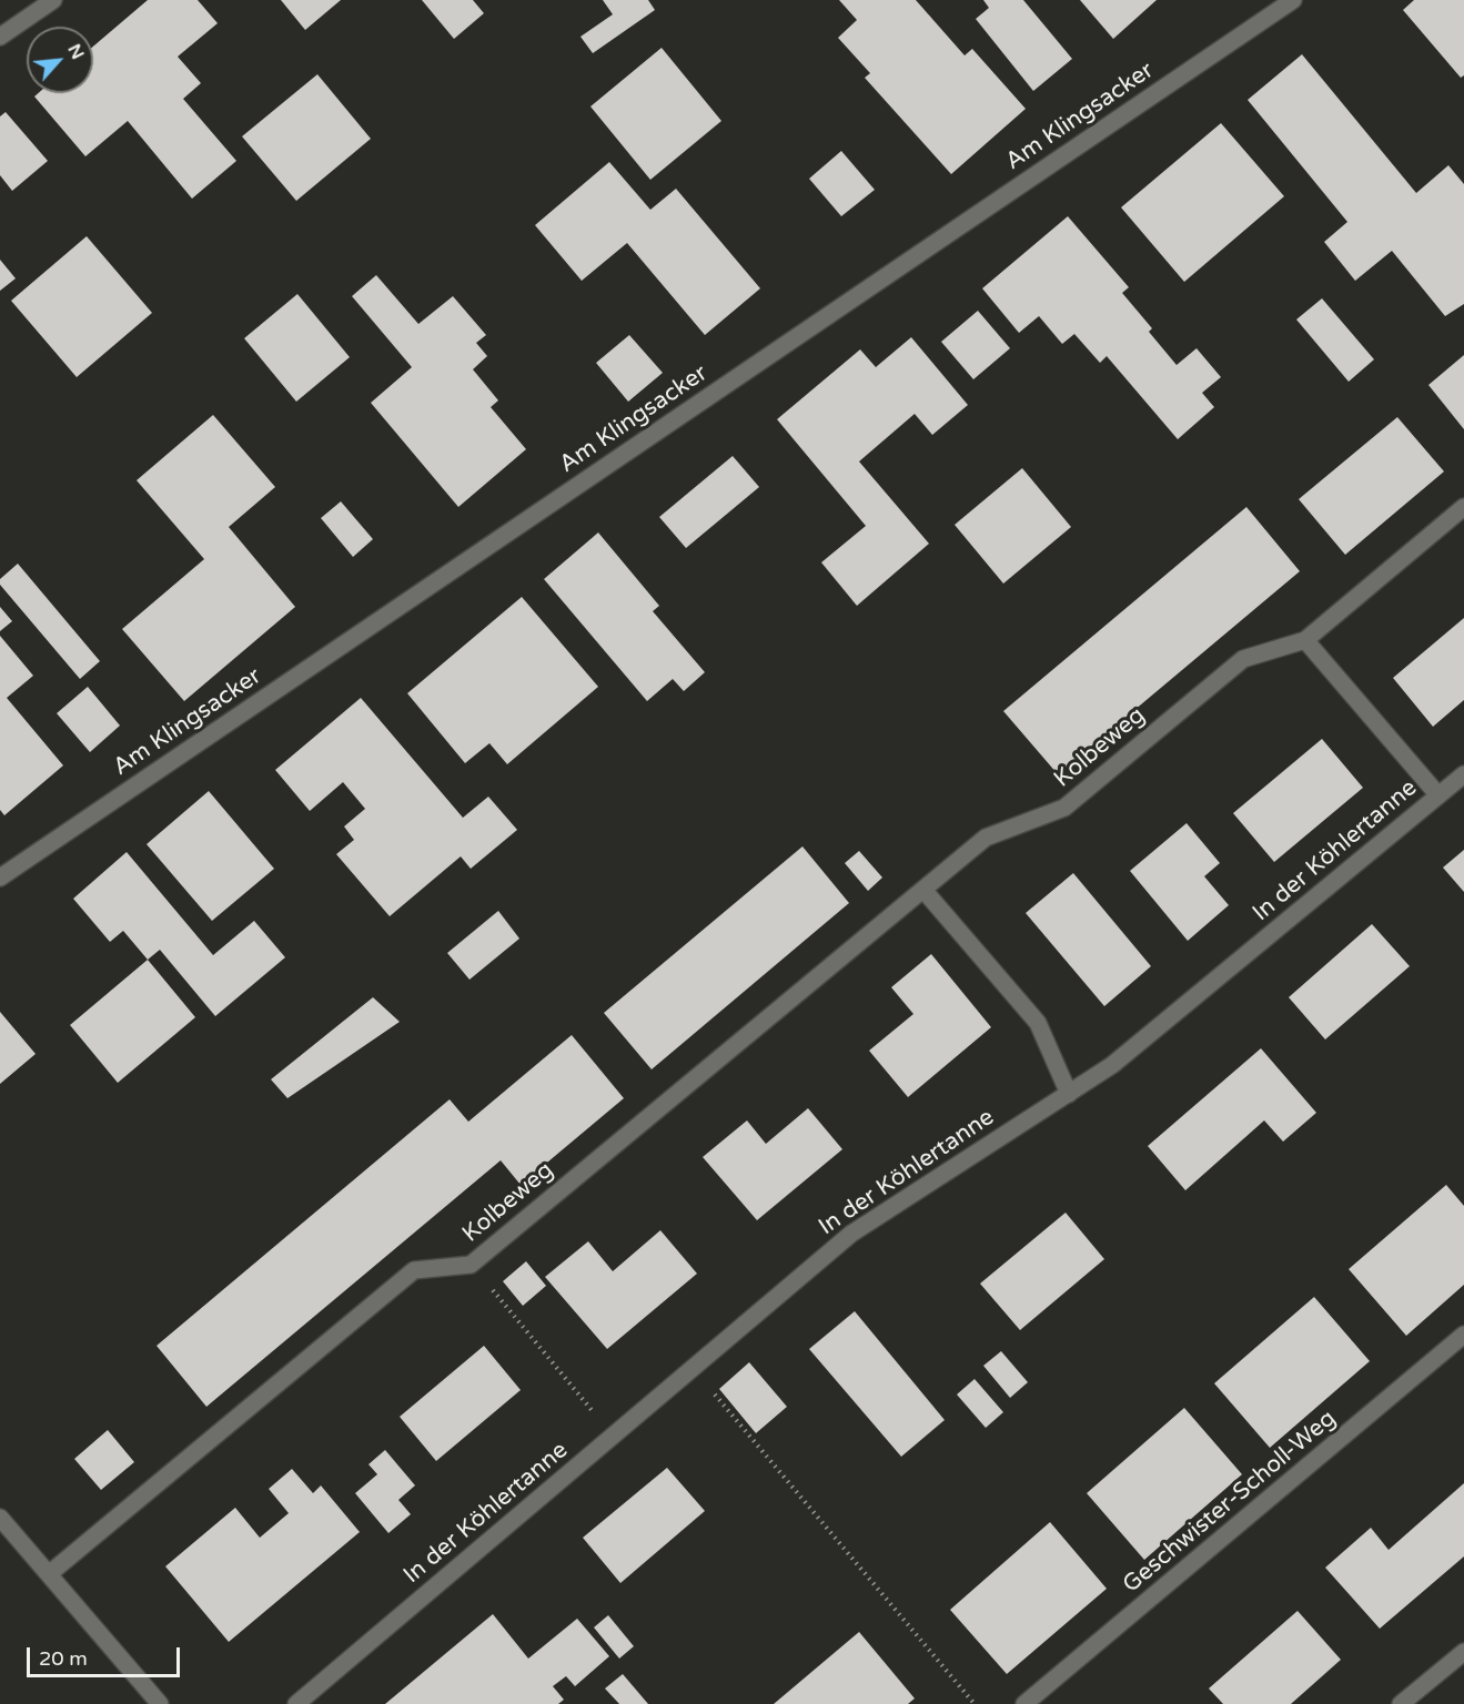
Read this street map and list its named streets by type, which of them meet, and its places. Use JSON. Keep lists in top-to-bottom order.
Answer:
{
  "streets": {
    "street": [
      "Am Klingsacker",
      "Kolbeweg",
      "In der Köhlertanne",
      "Geschwister-Scholl-Weg"
    ]
  },
  "scale_bar": "20 m",
  "north": "top right"
}
